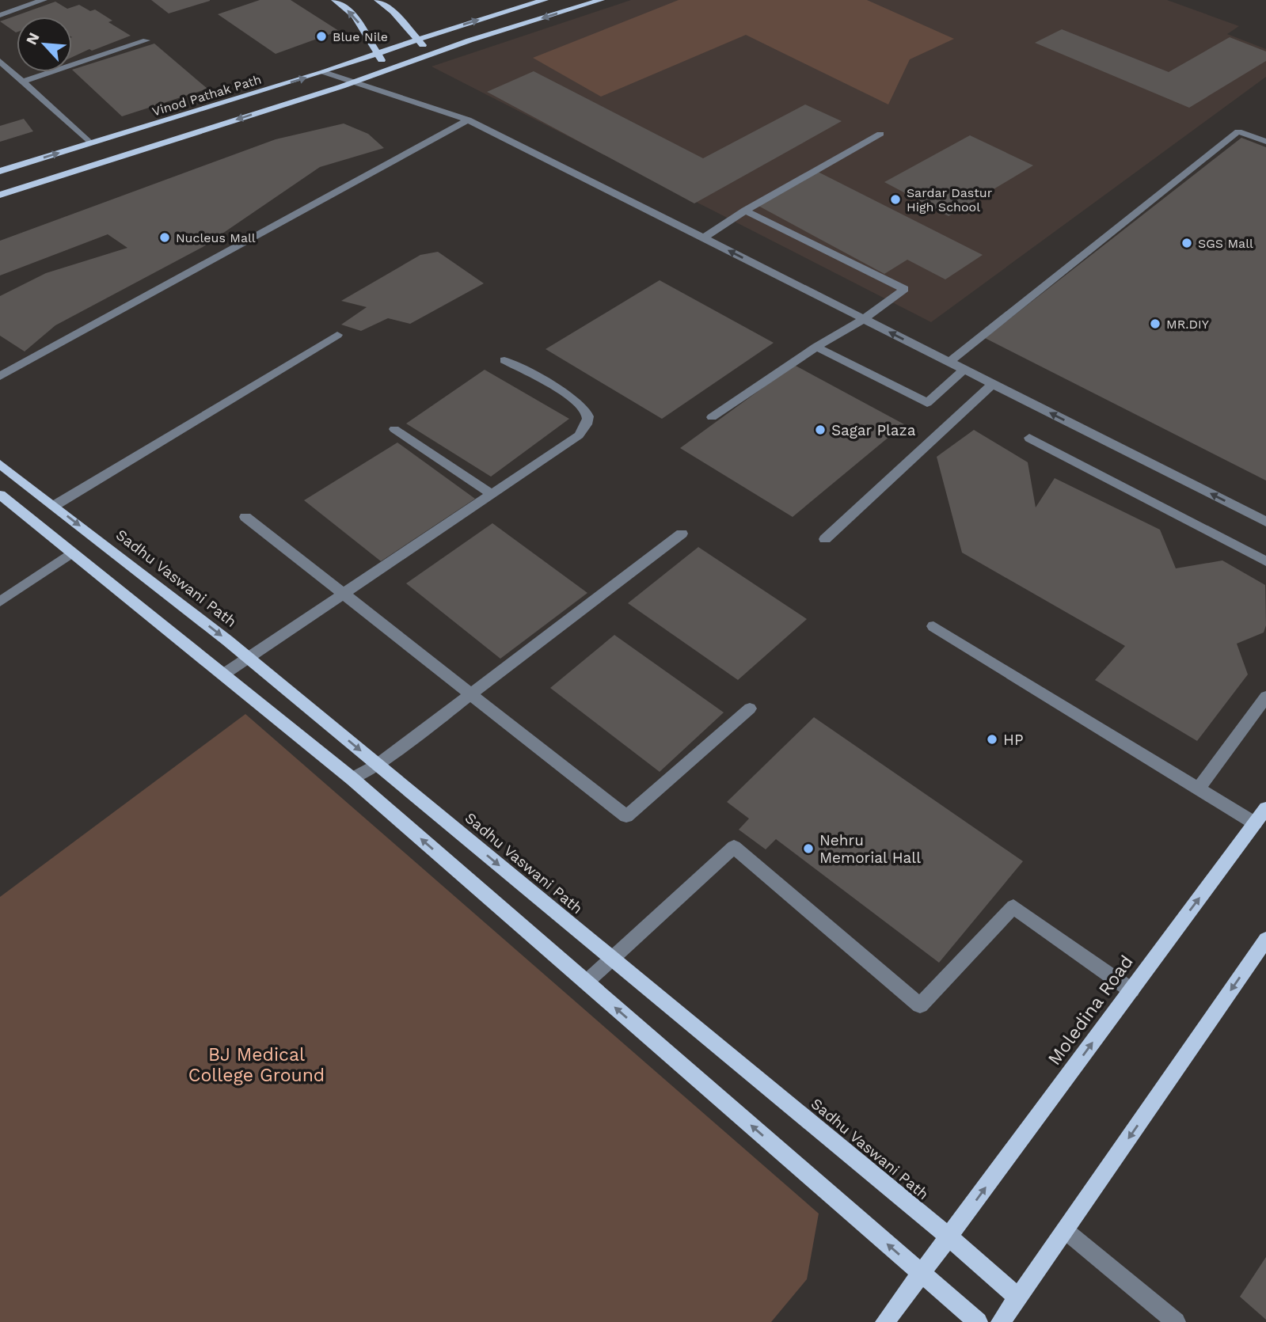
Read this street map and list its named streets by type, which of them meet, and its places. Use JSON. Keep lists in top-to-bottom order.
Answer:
{
  "streets": {
    "main road": ["Vinod Pathak Path", "Sadhu Vaswani Path", "Moledina Road"]
  },
  "crossings": [
    ["Sadhu Vaswani Path", "Moledina Road"]
  ],
  "parks": ["BJ Medical College Ground"],
  "places": [
    "Blue Nile",
    "Sardar Dastur High School",
    "Nucleus Mall",
    "SGS Mall",
    "MR.DIY",
    "Sagar Plaza",
    "HP",
    "Nehru Memorial Hall"
  ],
  "north": "top left"
}
